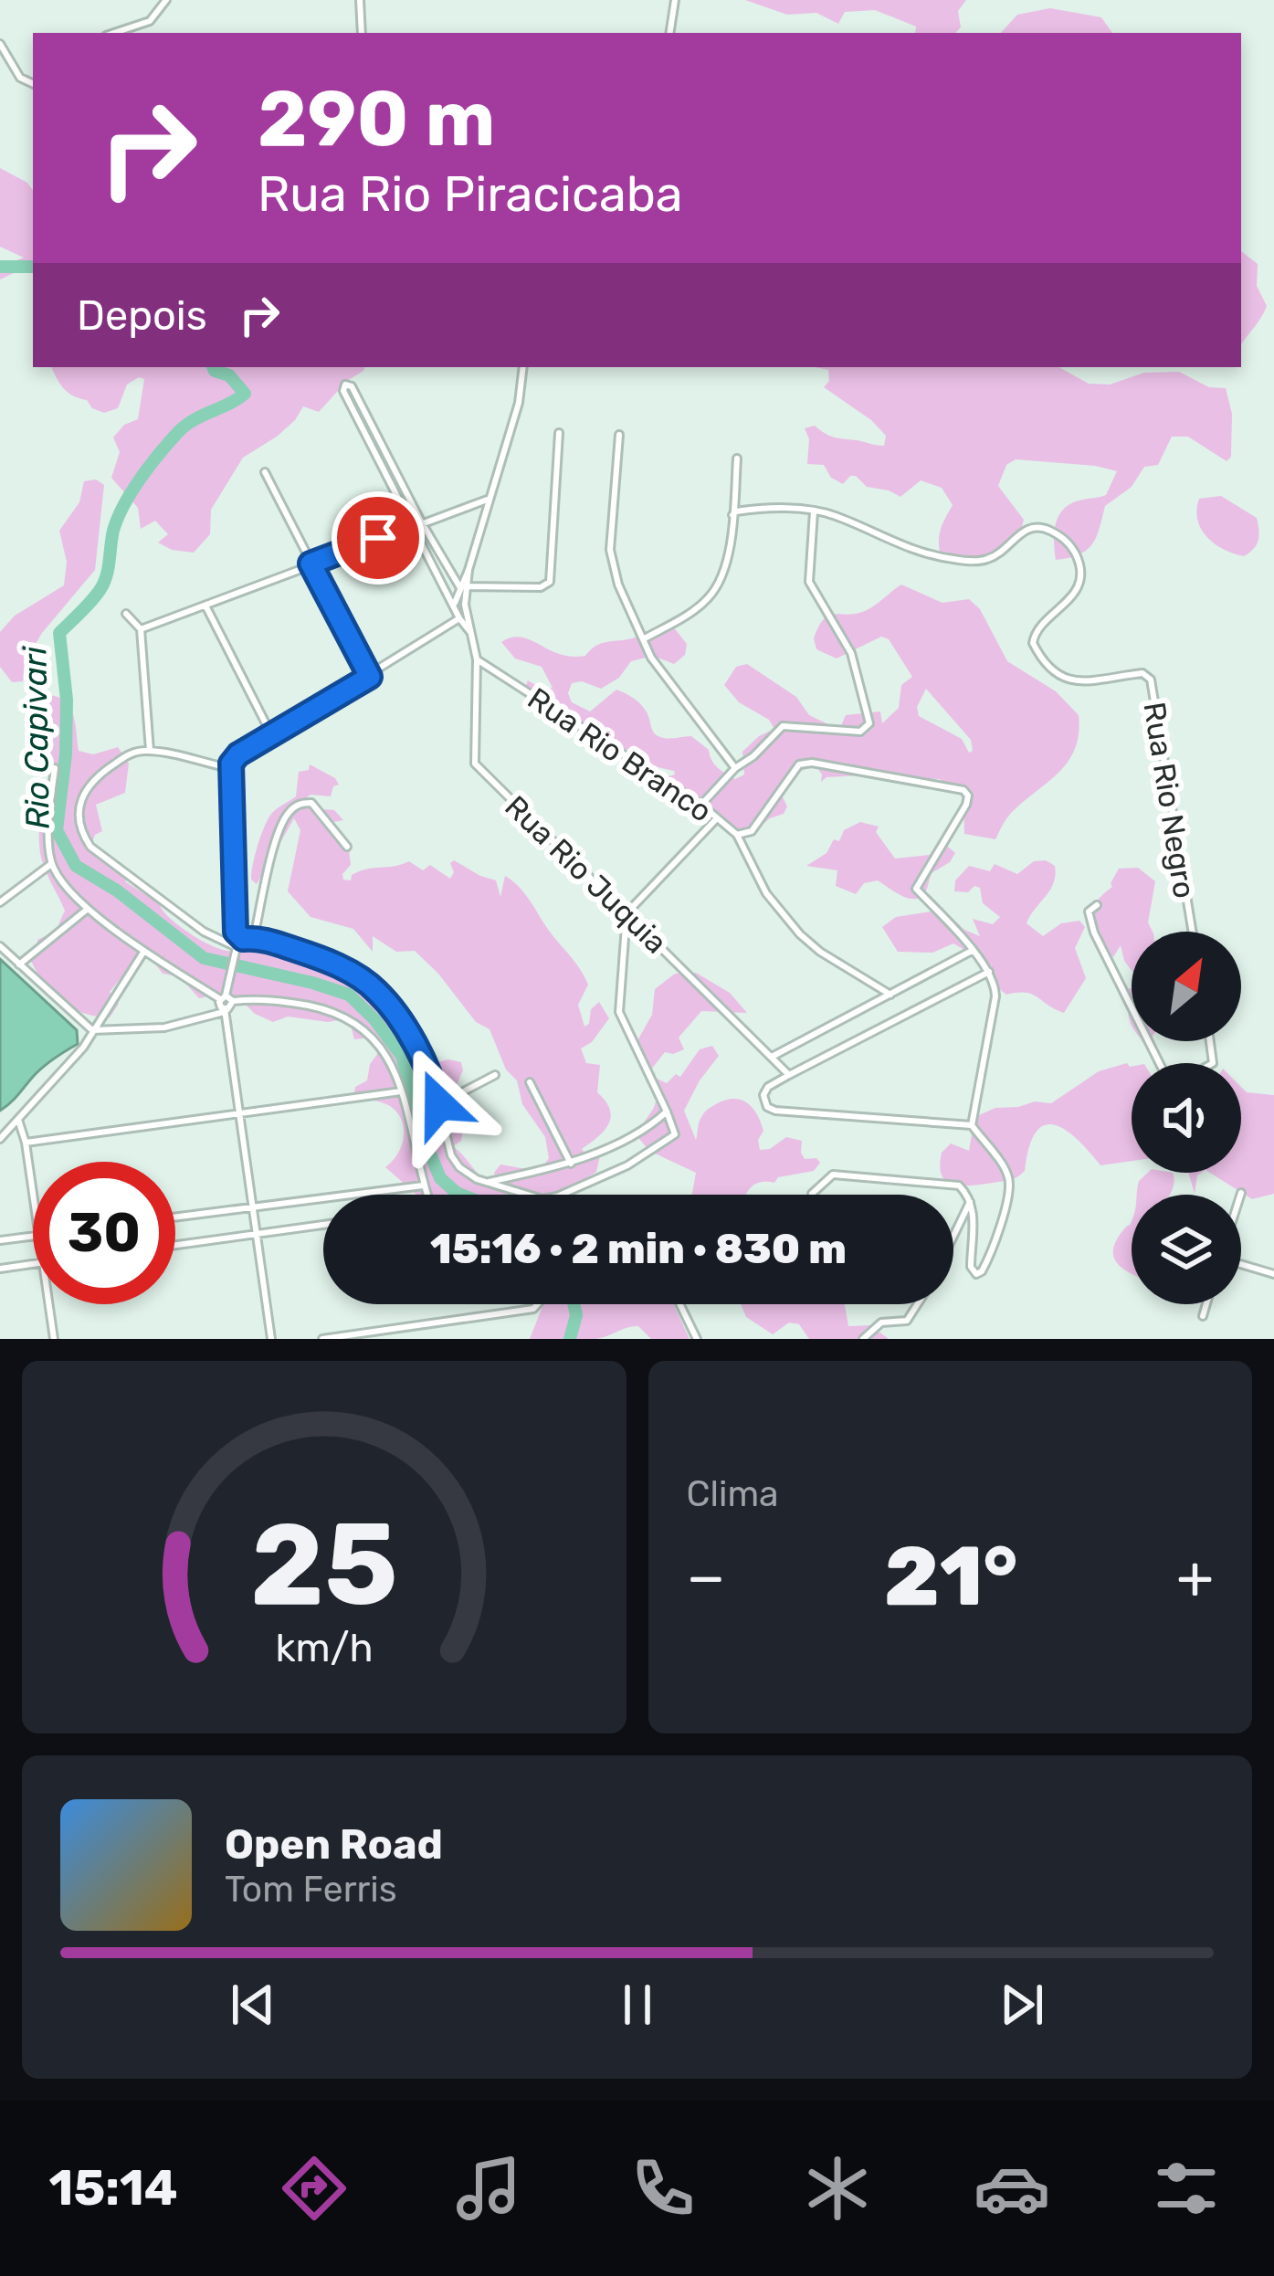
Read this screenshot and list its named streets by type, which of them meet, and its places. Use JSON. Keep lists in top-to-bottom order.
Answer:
{
  "streets": {
    "street": ["Rua Rio Branco", "Rua Rio Negro", "Rua Rio Juquia"]
  },
  "crossings": [
    ["Rua Rio Branco", "Rua Rio Juquia"]
  ],
  "water": ["Rio Capivari"],
  "north": "top right",
  "page": {
    "turn": ["290 m", "Rua Rio Piracicaba"],
    "then": "Depois",
    "limit": "30",
    "trip": "15:16 · 2 min · 830 m",
    "tile": "Clima",
    "heat": ["−", "21°", "+"],
    "song": ["Open Road", "Tom Ferris"],
    "tabs": "15:14",
    "gauge": ["25", "km/h"]
  }
}
